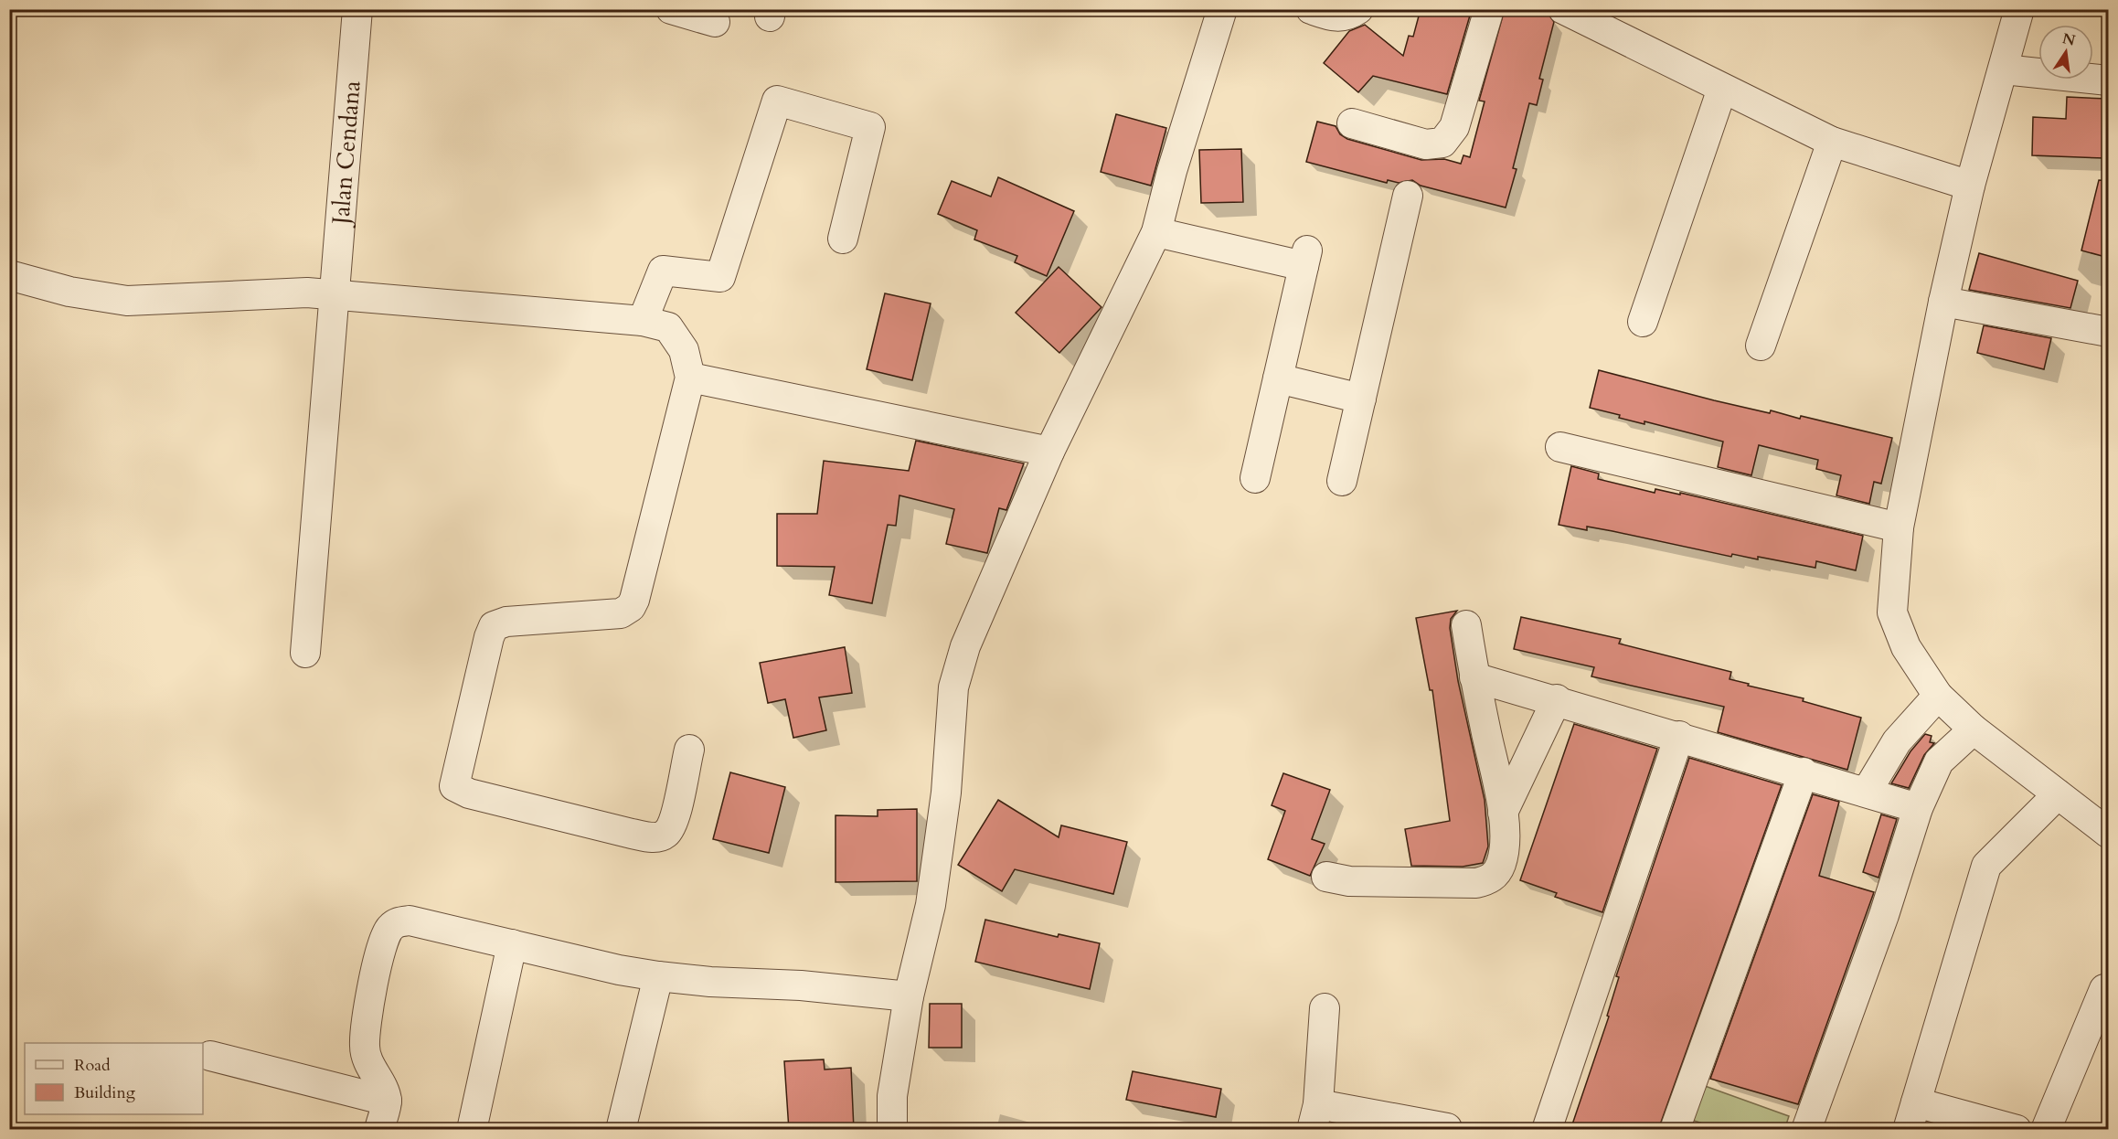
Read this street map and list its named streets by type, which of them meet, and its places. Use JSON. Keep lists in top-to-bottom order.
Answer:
{
  "streets": {
    "street": ["Jalan Cendana"]
  },
  "legend": ["Road", "Building"],
  "north": "top"
}
